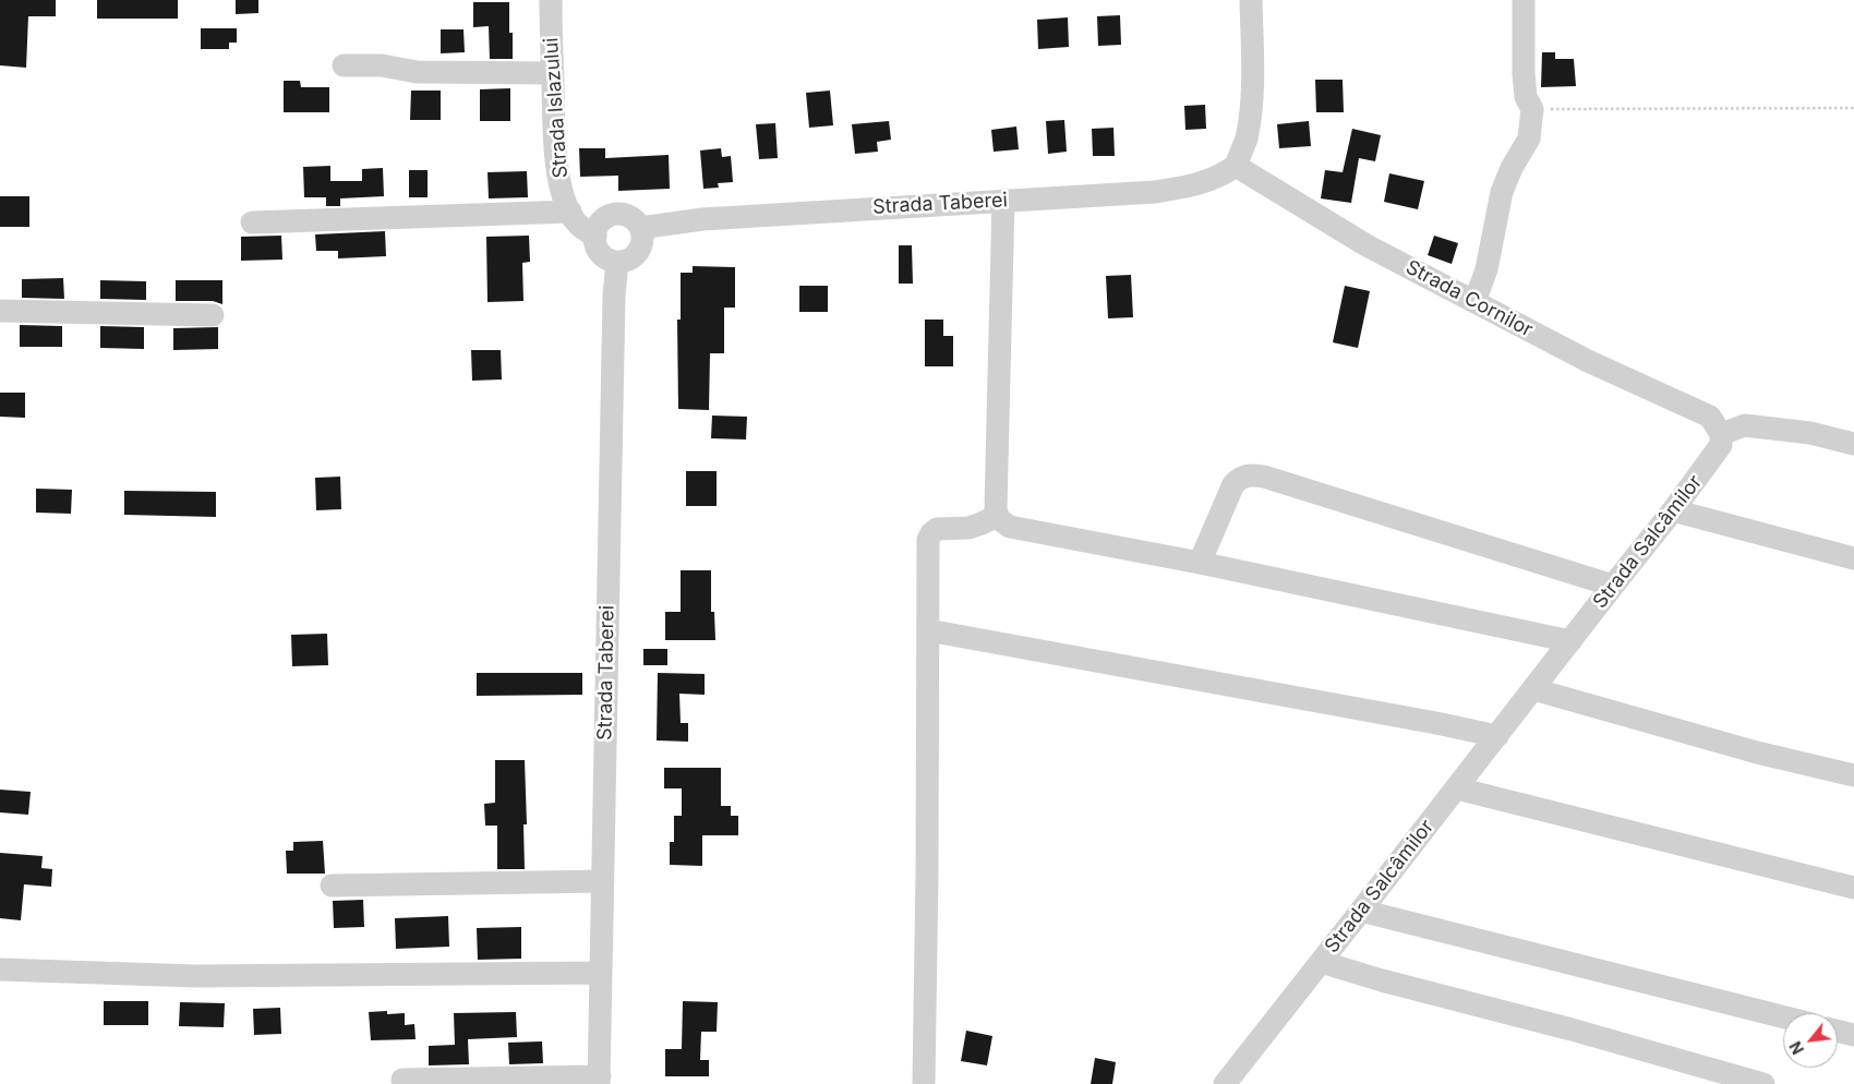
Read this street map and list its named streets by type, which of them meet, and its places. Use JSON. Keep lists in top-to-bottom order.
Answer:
{
  "streets": {
    "street": [
      "Strada Islazului",
      "Strada Taberei",
      "Strada Cornilor",
      "Strada Salcâmilor"
    ]
  },
  "crossings": [
    ["Strada Islazului", "Strada Taberei"],
    ["Strada Taberei", "Strada Cornilor"],
    ["Strada Cornilor", "Strada Salcâmilor"]
  ],
  "north": "bottom left"
}
